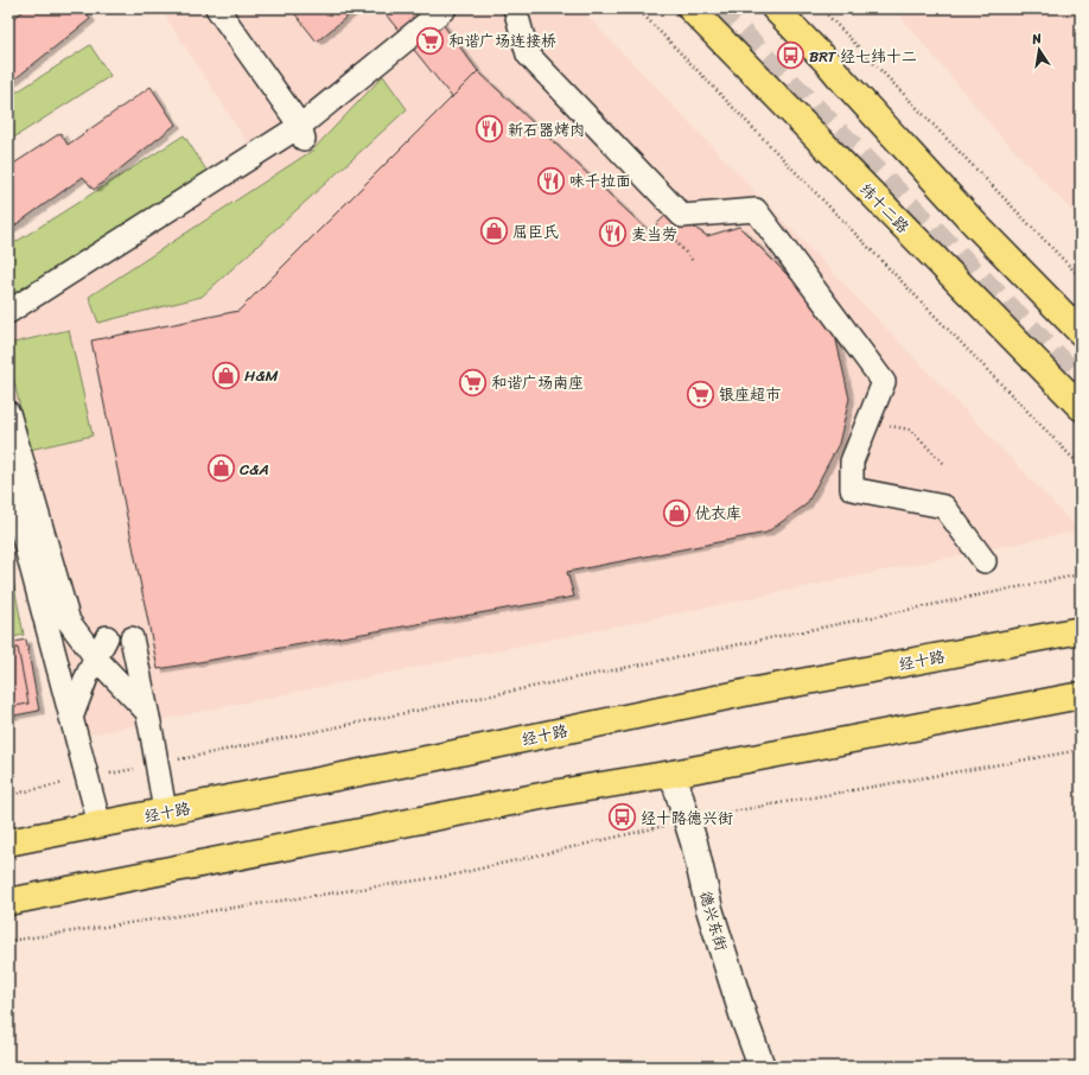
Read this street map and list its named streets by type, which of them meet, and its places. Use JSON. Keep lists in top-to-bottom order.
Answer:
{
  "streets": {
    "main road": ["纬十二路", "经十路"],
    "street": ["德兴东街"]
  },
  "places": {
    "supermarket": ["和谐广场连接桥", "和谐广场南座", "银座超市"],
    "bus stop": ["BRT 经七纬十二", "经十路德兴街"],
    "restaurant": ["新石器烤肉", "味千拉面", "麦当劳"],
    "shop": [
      "屈臣氏",
      "H&M",
      "C&A",
      "优衣库"
    ]
  },
  "north": "top"
}
